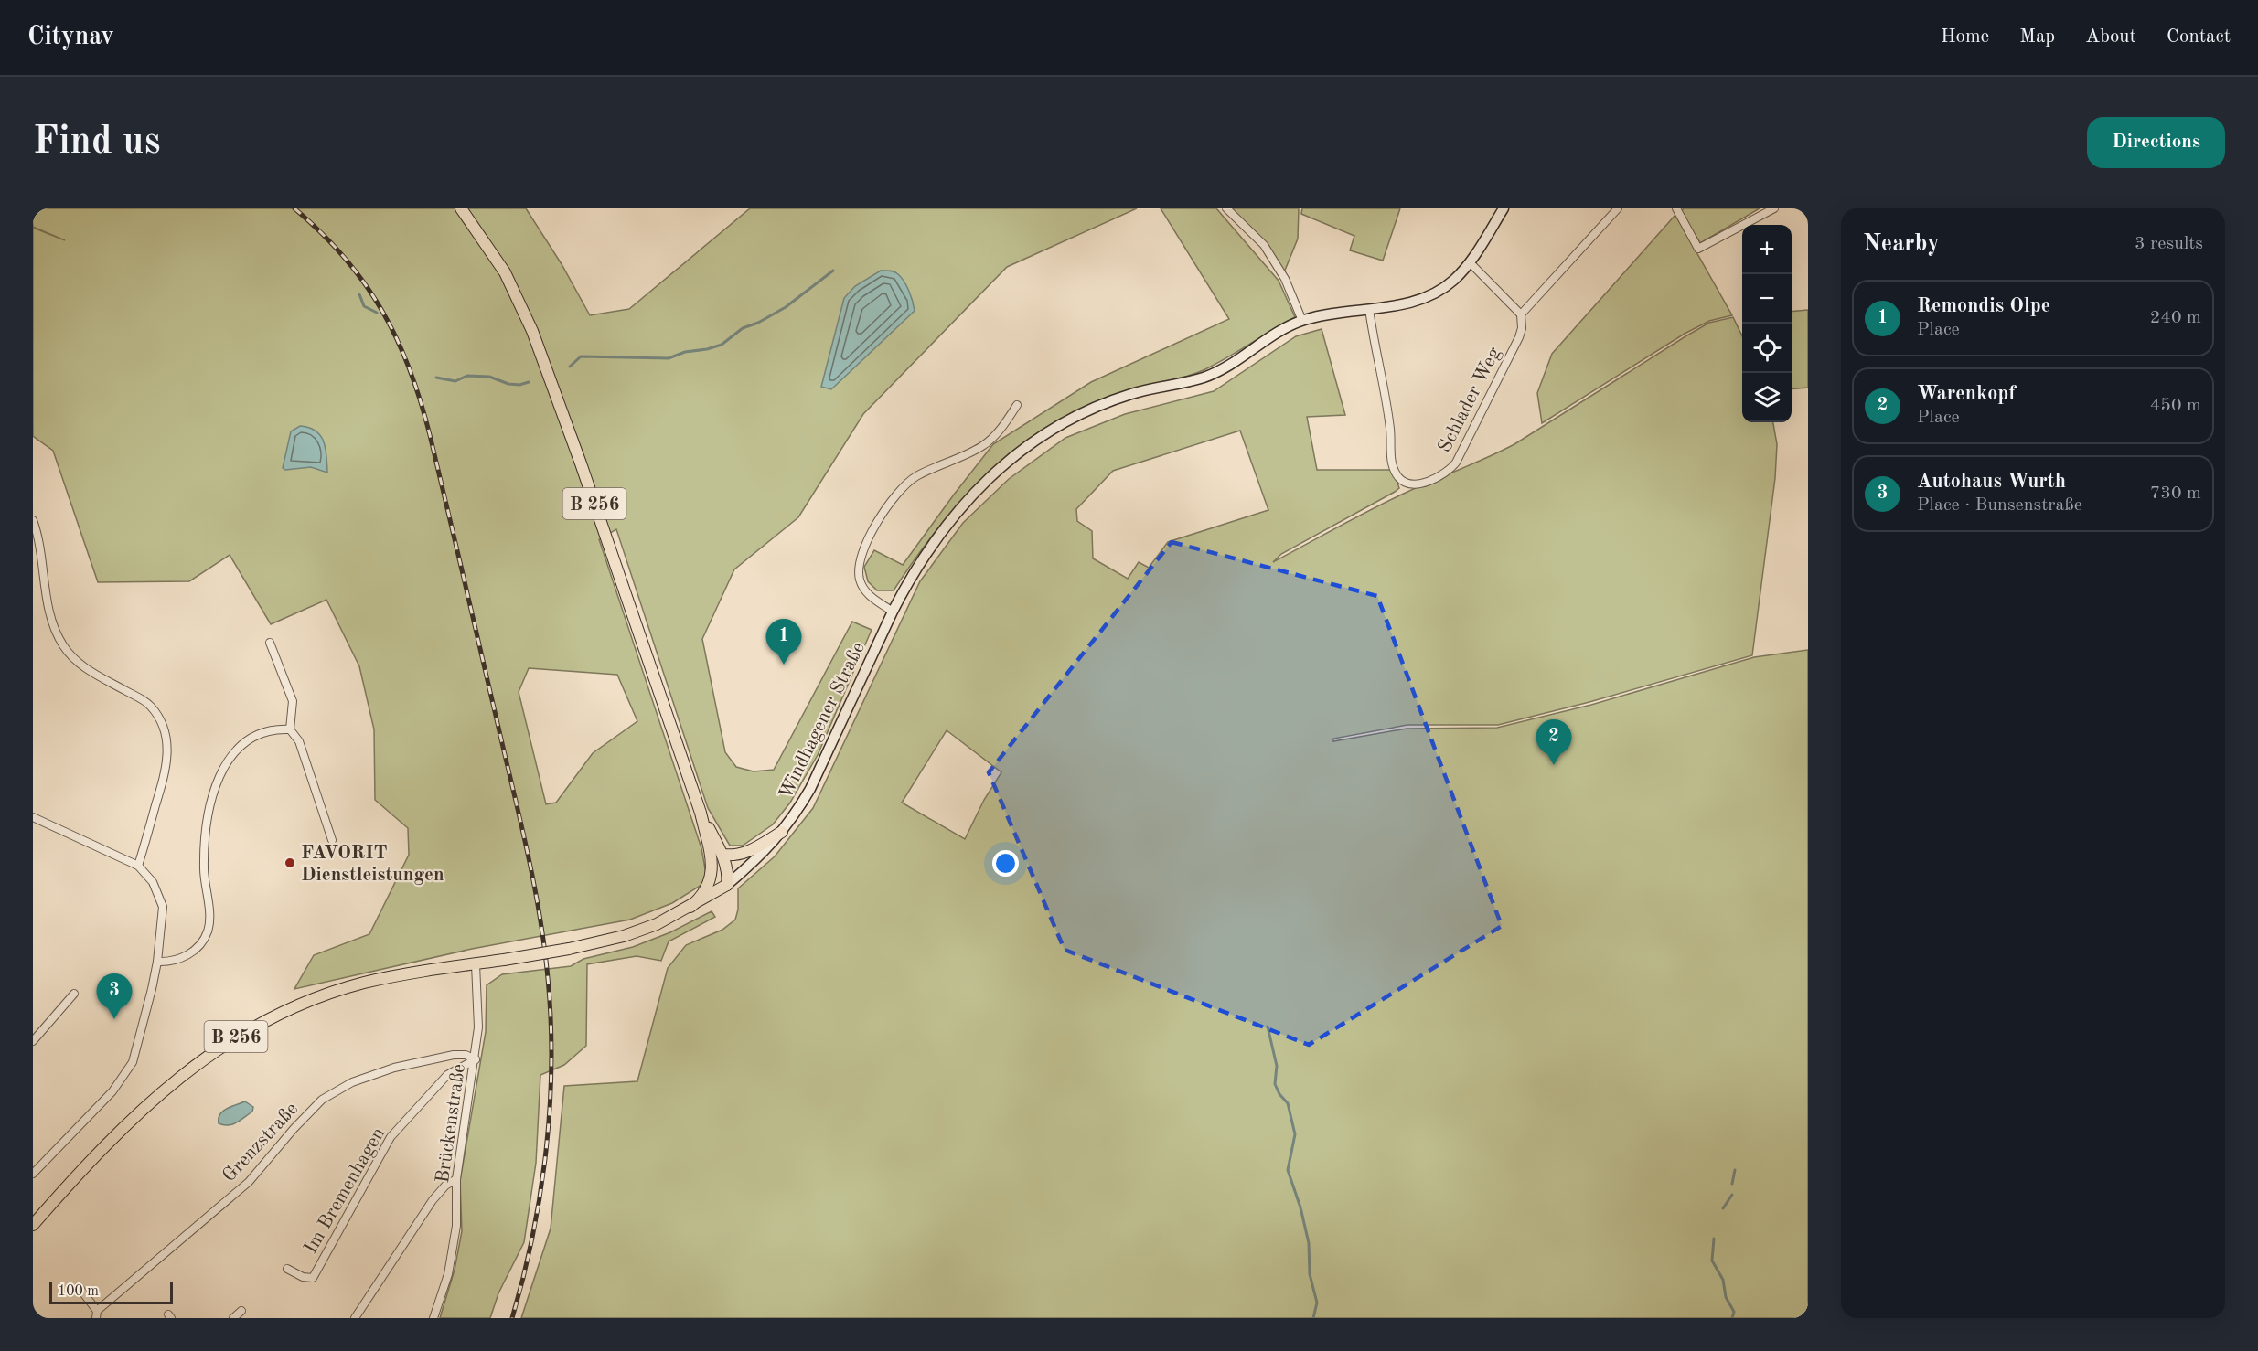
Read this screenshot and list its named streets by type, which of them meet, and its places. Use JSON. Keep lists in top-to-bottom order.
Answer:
{
  "streets": {
    "main road": ["B 256", "Windhagener Straße"],
    "street": [
      "Schlader Weg",
      "Brückenstraße",
      "Grenzstraße",
      "Im Bremenhagen"
    ]
  },
  "crossings": [
    ["Schlader Weg", "Windhagener Straße"],
    ["B 256", "Windhagener Straße"],
    ["B 256", "Brückenstraße"],
    ["Brückenstraße", "Grenzstraße"],
    ["Brückenstraße", "Im Bremenhagen"],
    ["Grenzstraße", "Im Bremenhagen"]
  ],
  "places": ["FAVORIT Dienstleistungen"],
  "scale_bar": "100 m",
  "page": {
    "header": "Citynav",
    "nav": [
      "Home",
      "Map",
      "About",
      "Contact"
    ],
    "buttons": "Directions",
    "title": "Find us",
    "heading": ["Nearby", "3 results"],
    "map_buttons": ["+", "−"],
    "list": [
      {
        "mark": "1",
        "name": "Remondis Olpe",
        "note": "Place",
        "value": "240 m"
      },
      {
        "mark": "2",
        "name": "Warenkopf",
        "note": "Place",
        "value": "450 m"
      },
      {
        "mark": "3",
        "name": "Autohaus Wurth",
        "note": "Place · Bunsenstraße",
        "value": "730 m"
      }
    ],
    "pins": ["1", "2", "3"],
    "scale": "100 m"
  }
}
